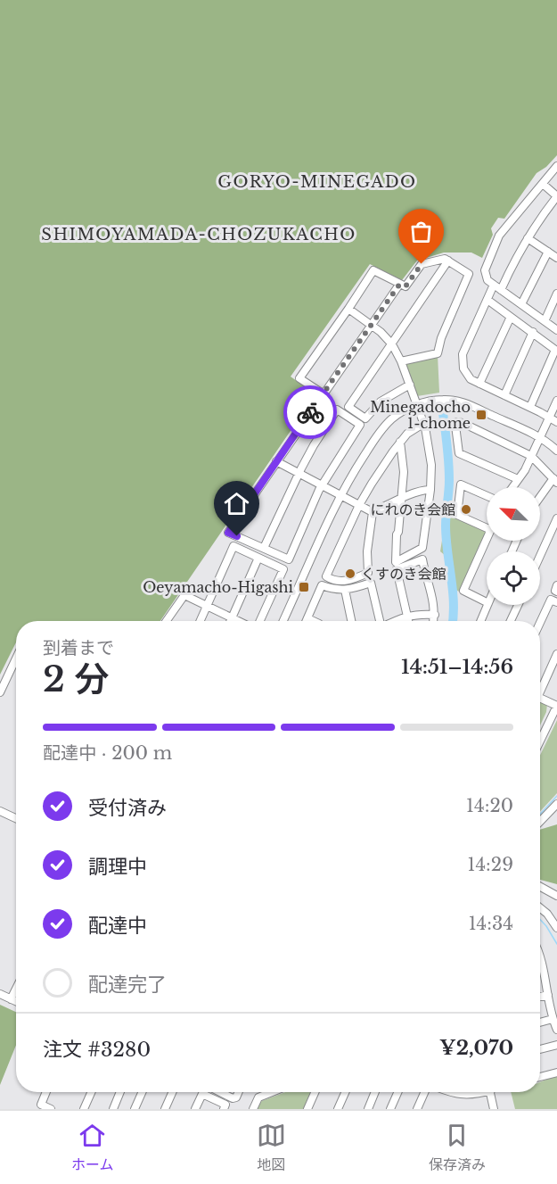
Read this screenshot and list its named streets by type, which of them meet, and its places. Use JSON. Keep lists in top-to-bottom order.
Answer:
{
  "districts": ["GORYO-MINEGADO", "SHIMOYAMADA-CHOZUKACHO"],
  "places": {
    "transit": ["Minegadocho 1-chome", "Oeyamacho-Higashi"],
    "other": ["にれのき会館", "くすのき会館"]
  },
  "north": "top left",
  "page": {
    "heading": ["2 分", "到着まで", "14:51–14:56"],
    "panel": ["注文 #3280", "¥2,070"],
    "bar": "配達中 · 200 m",
    "list": [
      ["受付済み", "14:20"],
      ["調理中", "14:29"],
      ["配達中", "14:34"],
      "配達完了"
    ],
    "tabs": ["ホーム", "地図", "保存済み"]
  }
}
